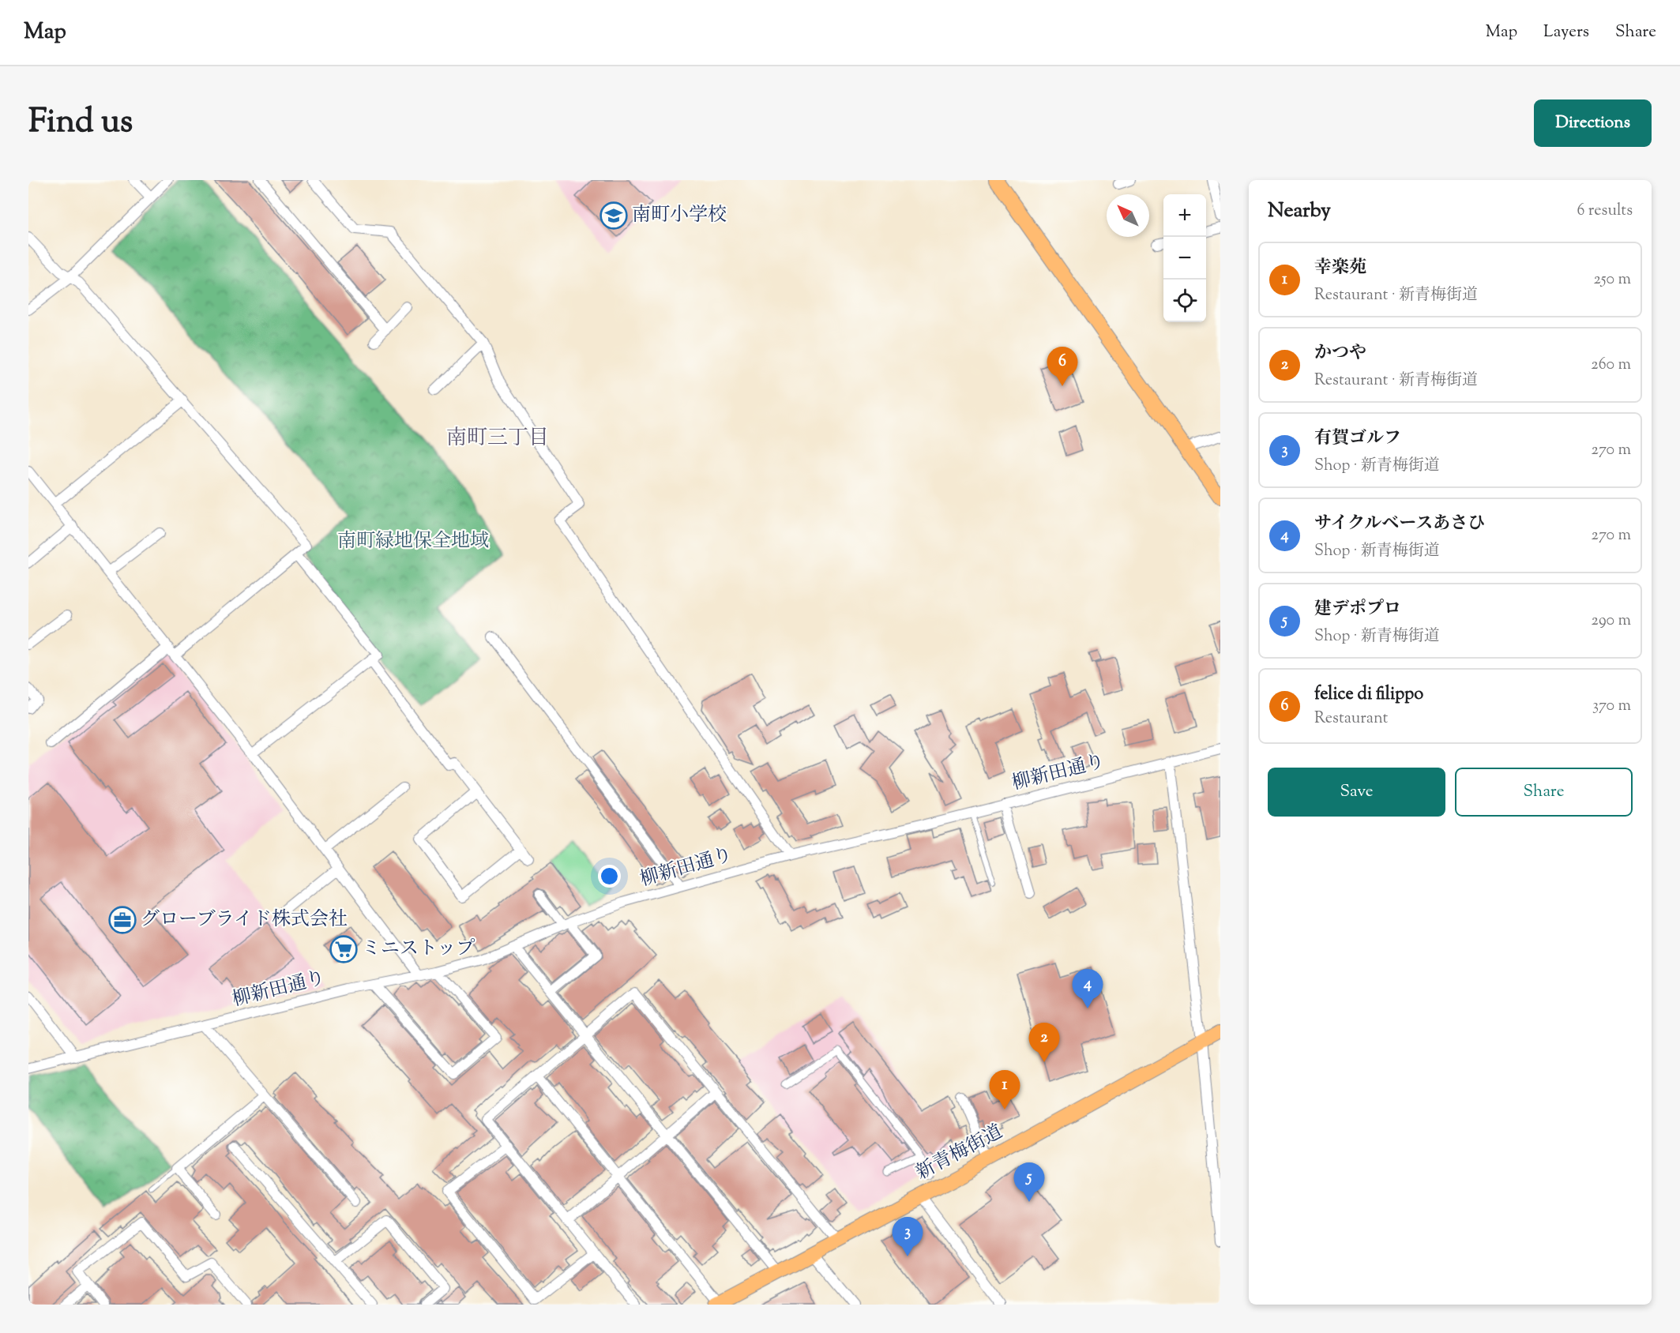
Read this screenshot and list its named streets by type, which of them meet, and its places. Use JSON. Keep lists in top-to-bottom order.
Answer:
{
  "streets": {
    "main road": ["新青梅街道"],
    "street": ["柳新田通り"]
  },
  "districts": ["南町三丁目"],
  "parks": ["南町緑地保全地域"],
  "places": {
    "school or university": ["南町小学校"],
    "office": ["グローブライド株式会社"],
    "supermarket": ["ミニストップ"]
  },
  "north": "top left",
  "page": {
    "header": "Map",
    "nav": ["Map", "Layers", "Share"],
    "title": "Find us",
    "buttons": [
      "Directions",
      ["Save", "Share"]
    ],
    "heading": ["Nearby", "6 results"],
    "map_buttons": ["+", "−"],
    "list": [
      {
        "mark": "1",
        "name": "幸楽苑",
        "note": "Restaurant · 新青梅街道",
        "value": "250 m"
      },
      {
        "mark": "2",
        "name": "かつや",
        "note": "Restaurant · 新青梅街道",
        "value": "260 m"
      },
      {
        "mark": "3",
        "name": "有賀ゴルフ",
        "note": "Shop · 新青梅街道",
        "value": "270 m"
      },
      {
        "mark": "4",
        "name": "サイクルベースあさひ",
        "note": "Shop · 新青梅街道",
        "value": "270 m"
      },
      {
        "mark": "5",
        "name": "建デポプロ",
        "note": "Shop · 新青梅街道",
        "value": "290 m"
      },
      {
        "mark": "6",
        "name": "felice di filippo",
        "note": "Restaurant",
        "value": "370 m"
      }
    ],
    "pins": [
      "6",
      "4",
      "2",
      "1",
      "5",
      "3"
    ]
  }
}
